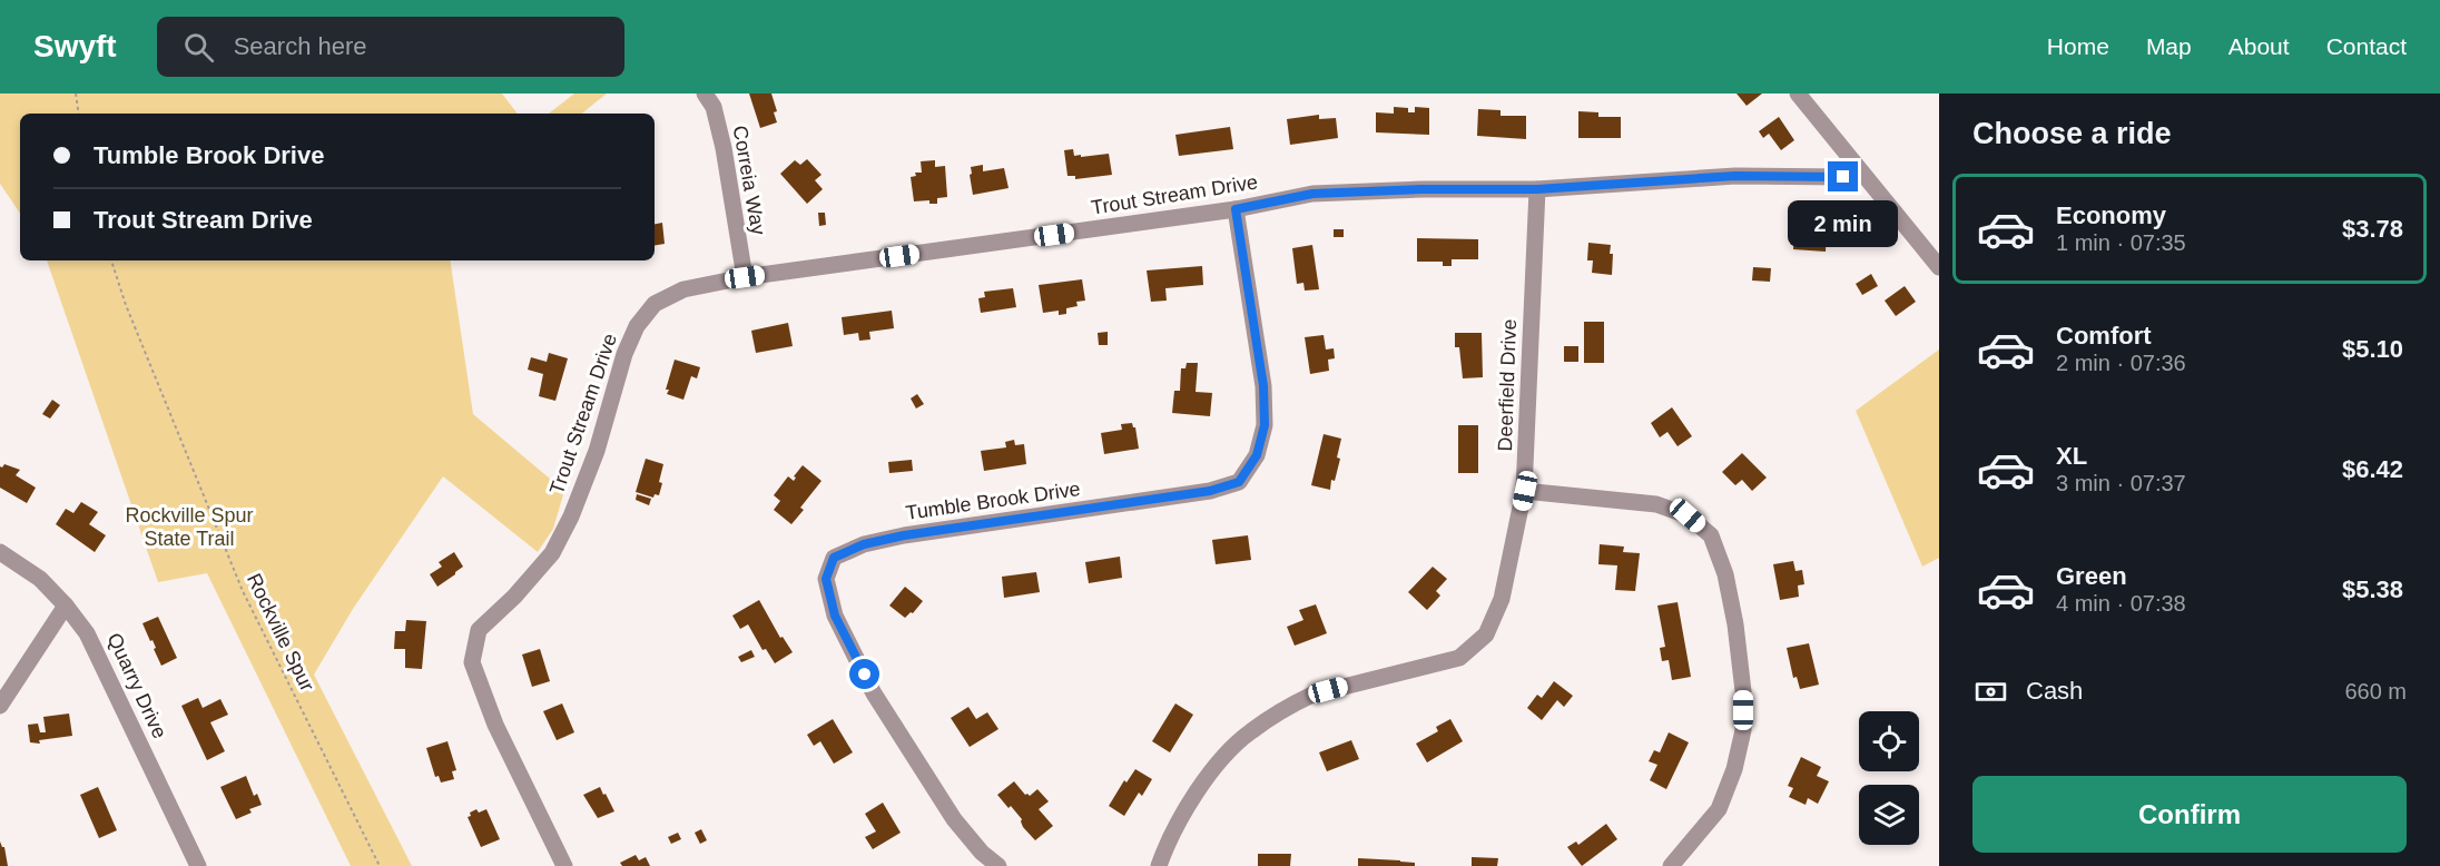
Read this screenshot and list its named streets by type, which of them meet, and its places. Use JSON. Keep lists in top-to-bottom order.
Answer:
{
  "streets": {
    "street": [
      "Correia Way",
      "Trout Stream Drive",
      "Deerfield Drive",
      "Tumble Brook Drive",
      "Quarry Drive"
    ],
    "path": ["Rockville Spur"]
  },
  "crossings": [
    ["Correia Way", "Trout Stream Drive"],
    ["Trout Stream Drive", "Deerfield Drive"],
    ["Trout Stream Drive", "Tumble Brook Drive"]
  ],
  "parks": ["Rockville Spur State Trail"],
  "page": {
    "header": "Swyft",
    "search": "Search here",
    "nav": [
      "Home",
      "Map",
      "About",
      "Contact"
    ],
    "heading": "Choose a ride",
    "banner": ["Tumble Brook Drive", "Trout Stream Drive"],
    "list": [
      {
        "name": "Economy",
        "note": "1 min · 07:35",
        "value": "$3.78"
      },
      {
        "name": "Comfort",
        "note": "2 min · 07:36",
        "value": "$5.10"
      },
      {
        "name": "XL",
        "note": "3 min · 07:37",
        "value": "$6.42"
      },
      {
        "name": "Green",
        "note": "4 min · 07:38",
        "value": "$5.38"
      }
    ],
    "bubble": "2 min",
    "pay": ["Cash", "660 m"],
    "buttons": "Confirm"
  }
}
